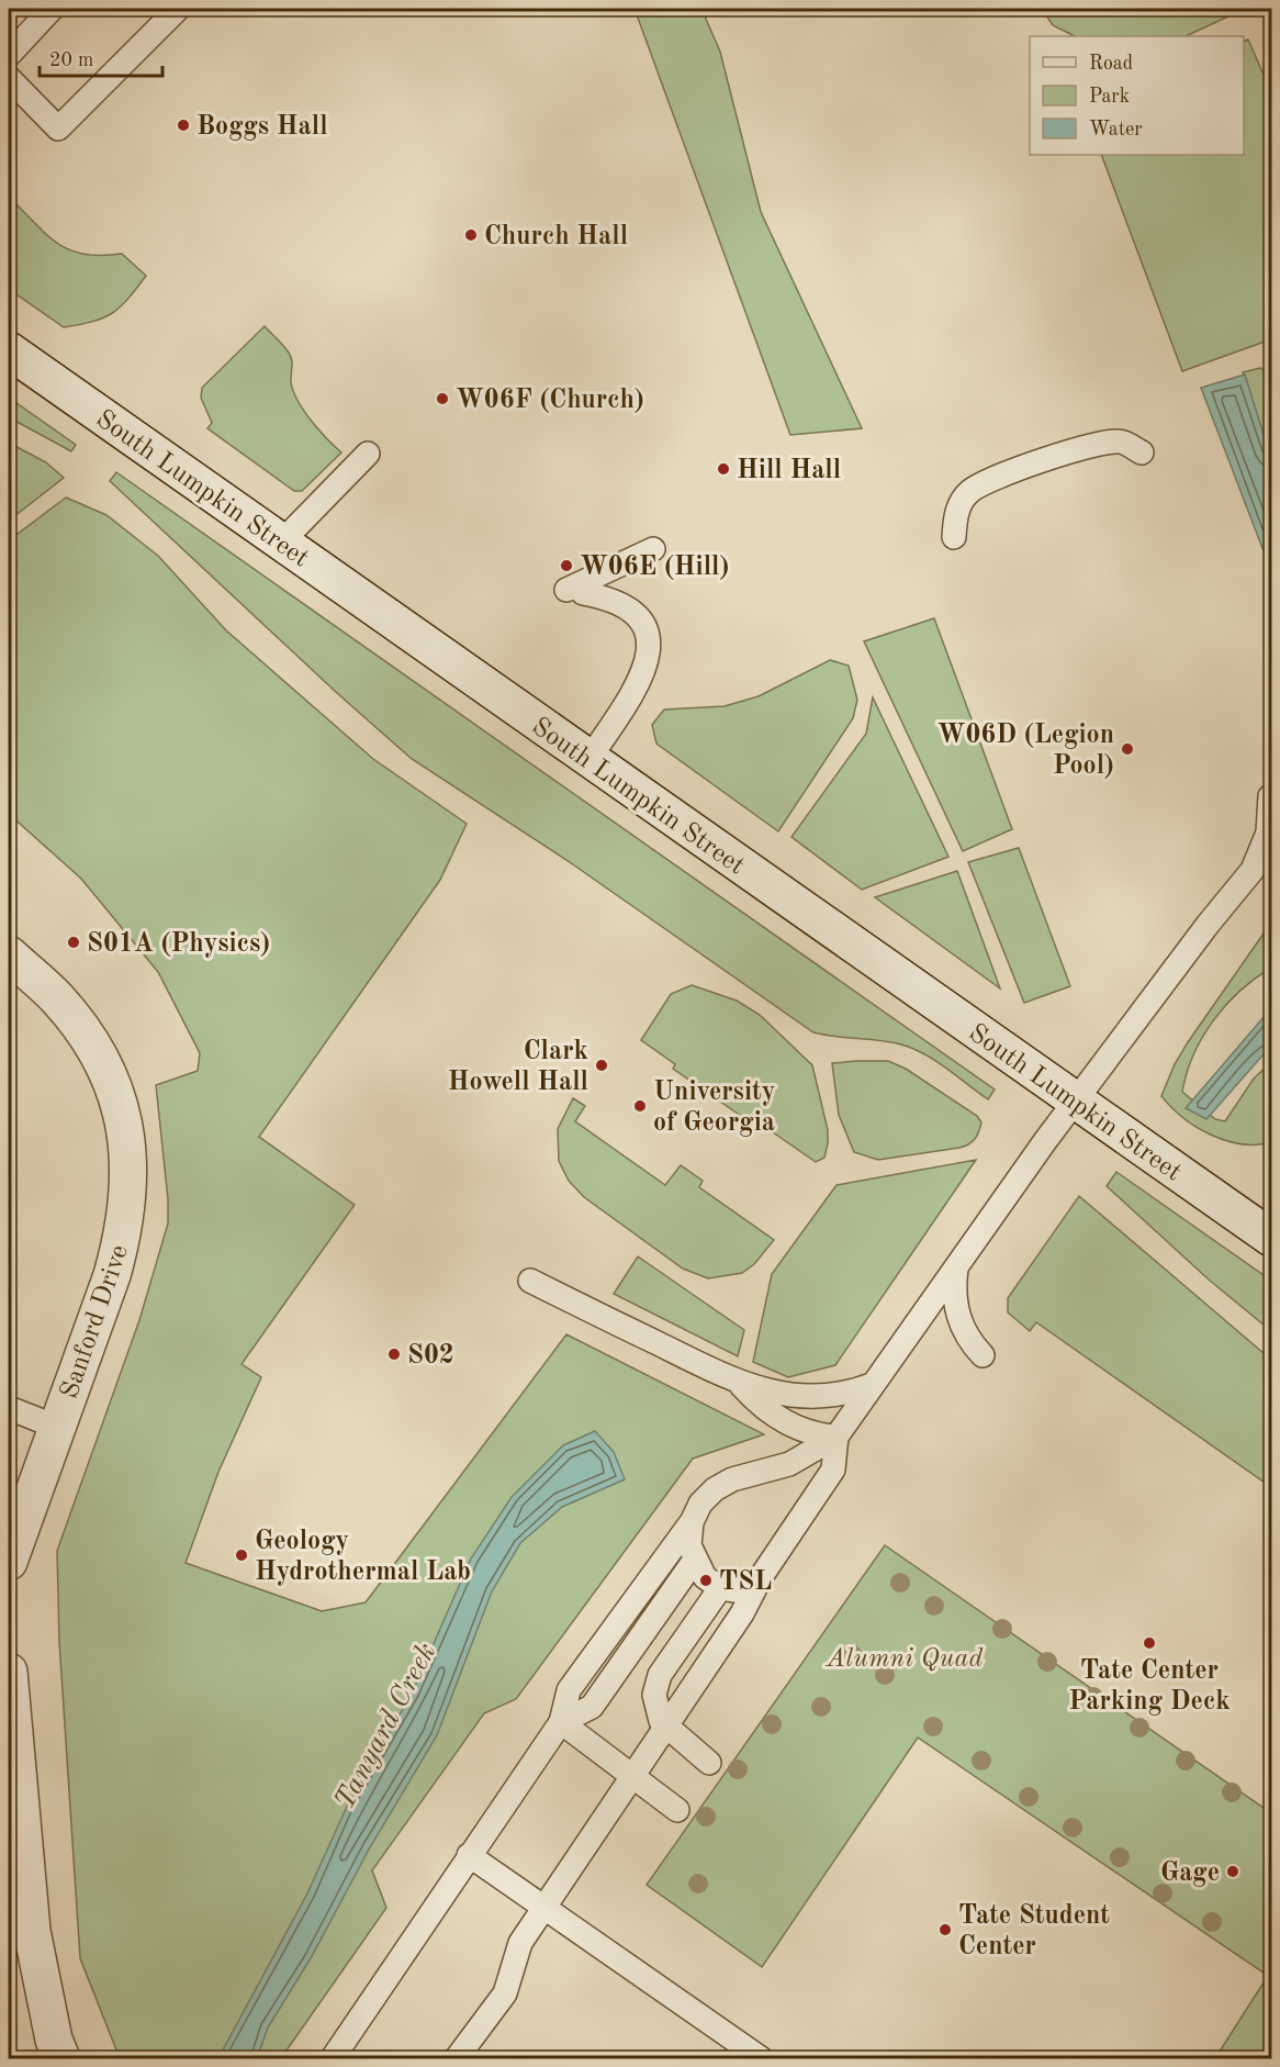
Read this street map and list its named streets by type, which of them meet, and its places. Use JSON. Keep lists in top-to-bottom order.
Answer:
{
  "streets": {
    "main road": ["South Lumpkin Street", "Sanford Drive"]
  },
  "water": ["Tanyard Creek"],
  "parks": ["Alumni Quad"],
  "places": [
    "Boggs Hall",
    "Church Hall",
    "W06F (Church)",
    "Hill Hall",
    "W06E (Hill)",
    "W06D (Legion Pool)",
    "S01A (Physics)",
    "Clark Howell Hall",
    "University of Georgia",
    "S02",
    "Geology Hydrothermal Lab",
    "TSL",
    "Tate Center Parking Deck",
    "Gage",
    "Tate Student Center"
  ],
  "legend": ["Road", "Park", "Water"],
  "scale_bar": "20 m"
}
